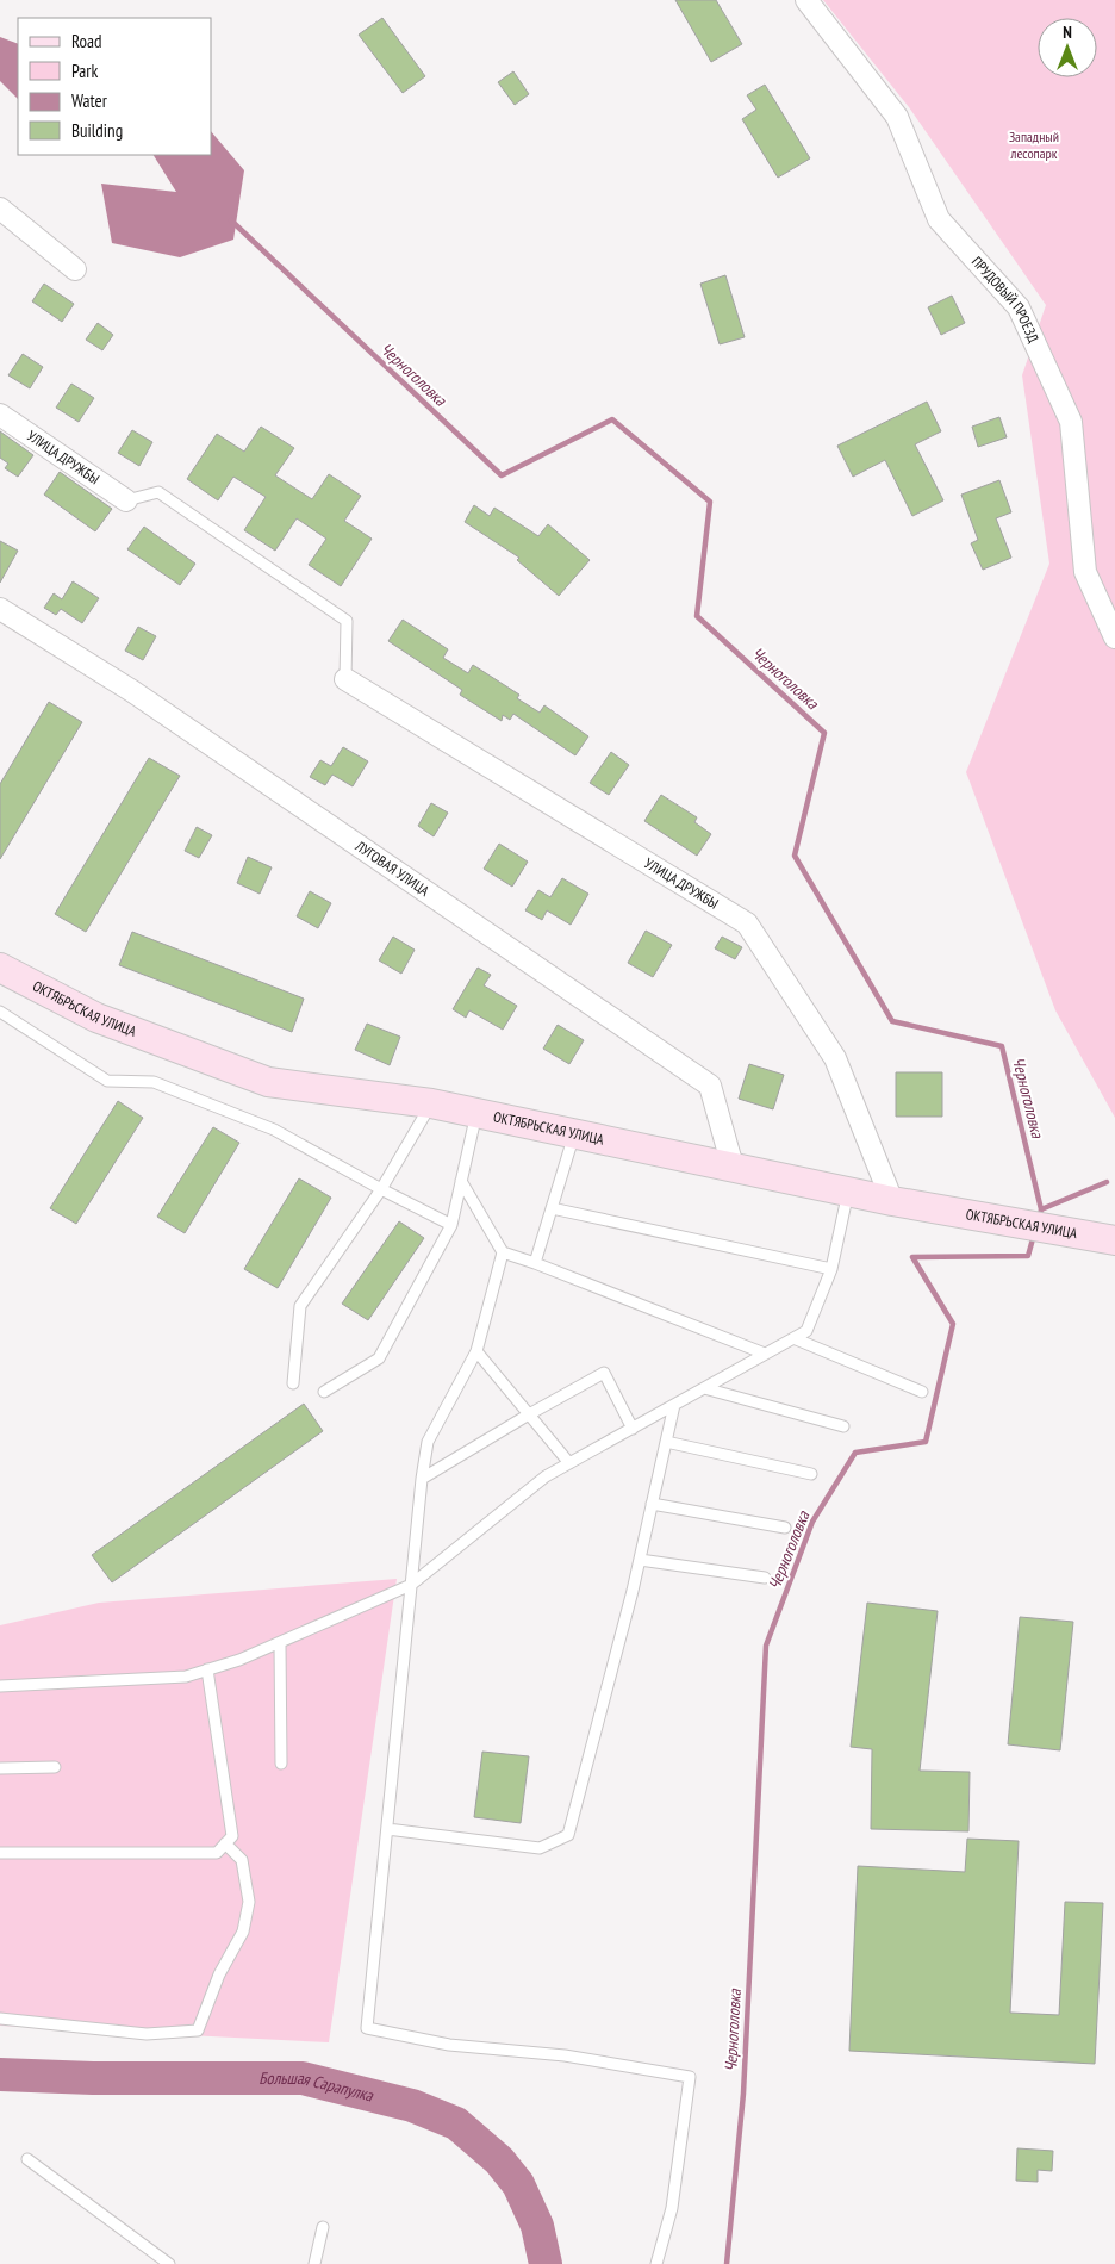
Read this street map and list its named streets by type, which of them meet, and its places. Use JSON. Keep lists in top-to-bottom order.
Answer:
{
  "streets": {
    "street": [
      "ПРУДОВЫЙ ПРОЕЗД",
      "УЛИЦА ДРУЖБЫ",
      "ЛУГОВАЯ УЛИЦА",
      "ОКТЯБРЬСКАЯ УЛИЦА"
    ]
  },
  "crossings": [
    ["УЛИЦА ДРУЖБЫ", "ОКТЯБРЬСКАЯ УЛИЦА"],
    ["ЛУГОВАЯ УЛИЦА", "ОКТЯБРЬСКАЯ УЛИЦА"]
  ],
  "water": ["Черноголовка", "Большая Сарапулка"],
  "parks": ["Западный лесопарк"],
  "legend": [
    "Road",
    "Park",
    "Water",
    "Building"
  ],
  "north": "top"
}
